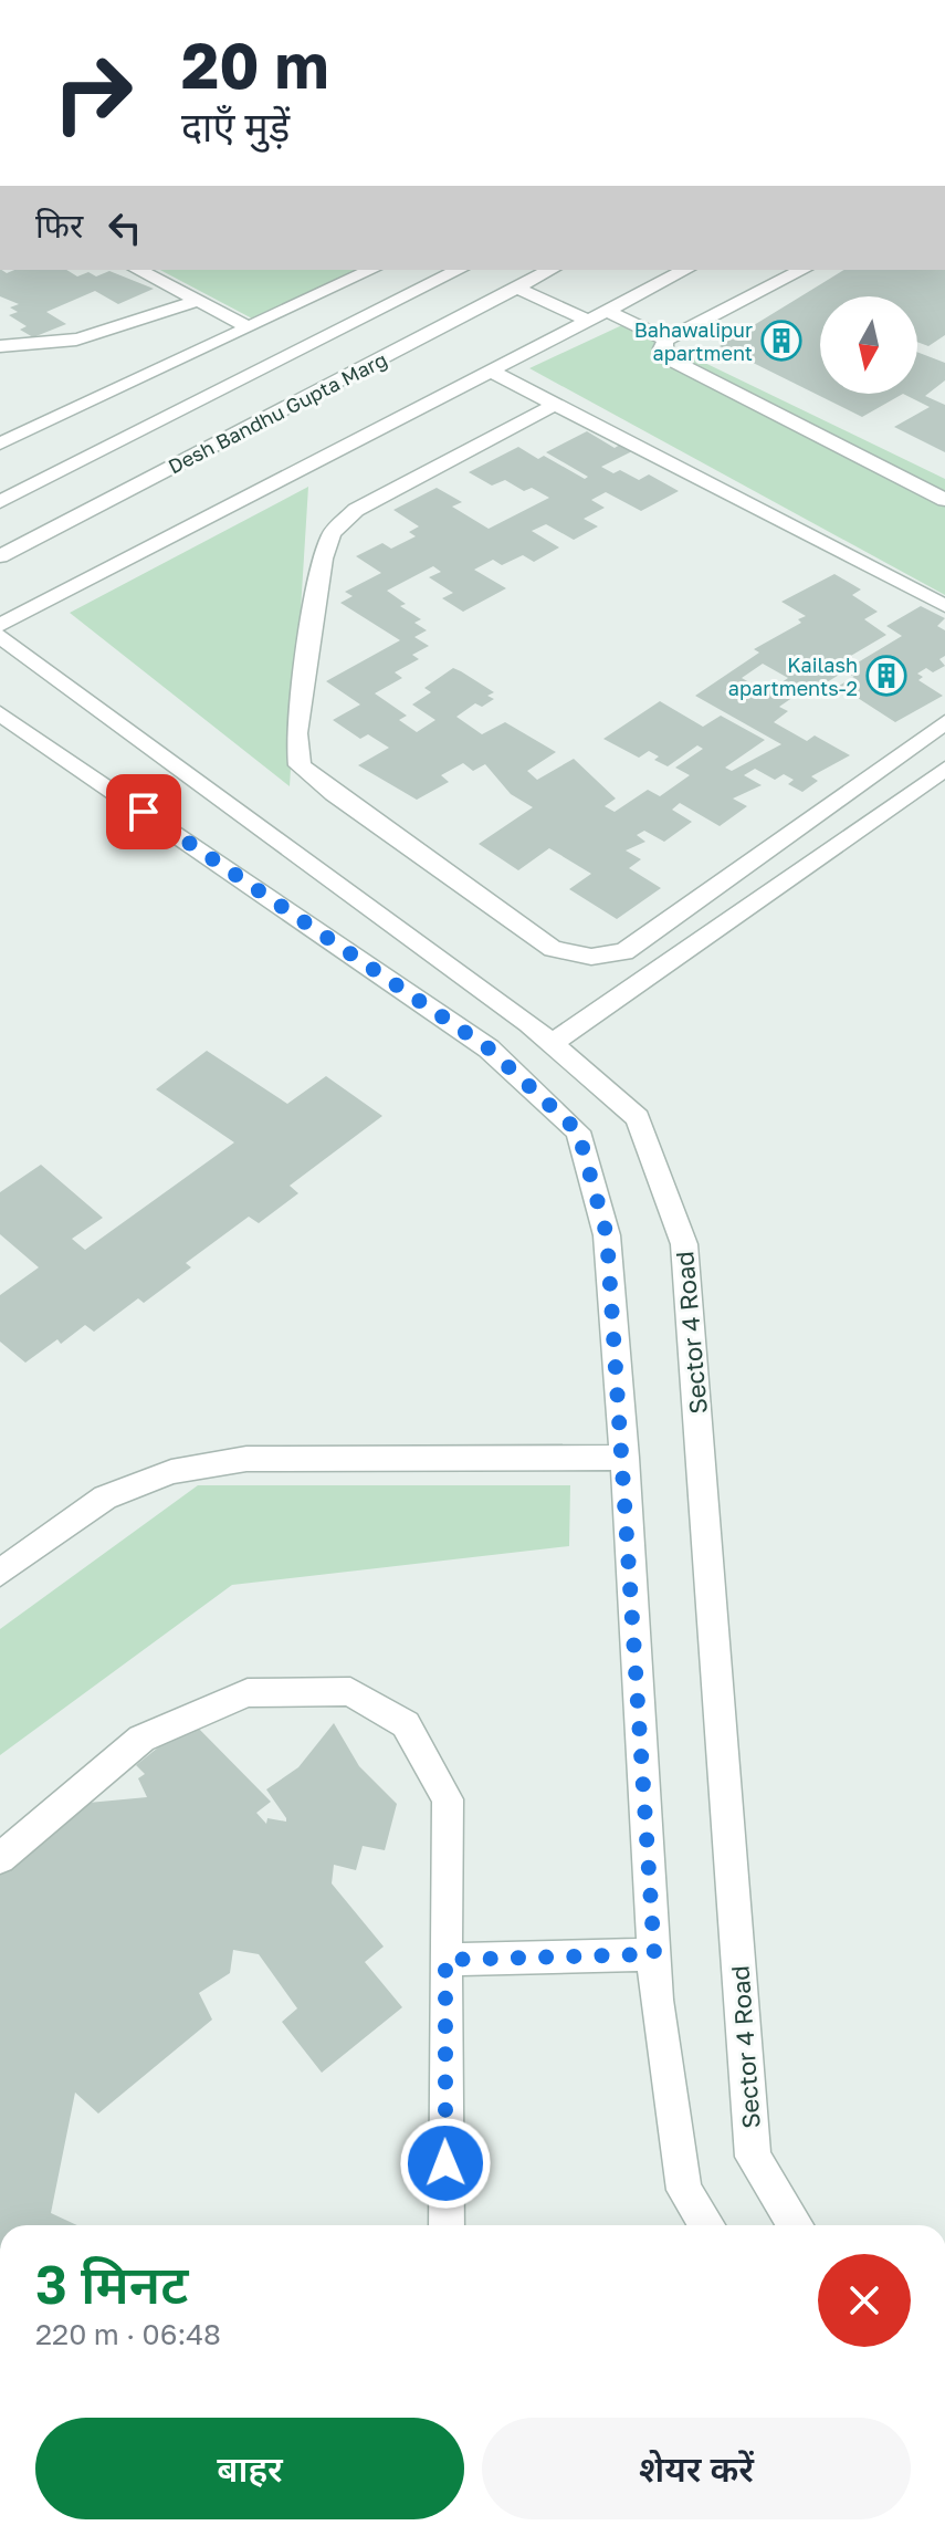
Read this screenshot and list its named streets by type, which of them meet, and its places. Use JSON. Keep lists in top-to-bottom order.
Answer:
{
  "streets": {
    "street": ["Desh Bandhu Gupta Marg", "Sector 4 Road"]
  },
  "places": {
    "building": ["Bahawalipur apartment", "Kailash apartments-2"]
  },
  "north": "bottom",
  "page": {
    "turn": ["20 m", "दाएँ मुड़ें"],
    "then": "फिर",
    "heading": ["3 मिनट", "220 m · 06:48"],
    "buttons": ["बाहर", "शेयर करें"]
  }
}
